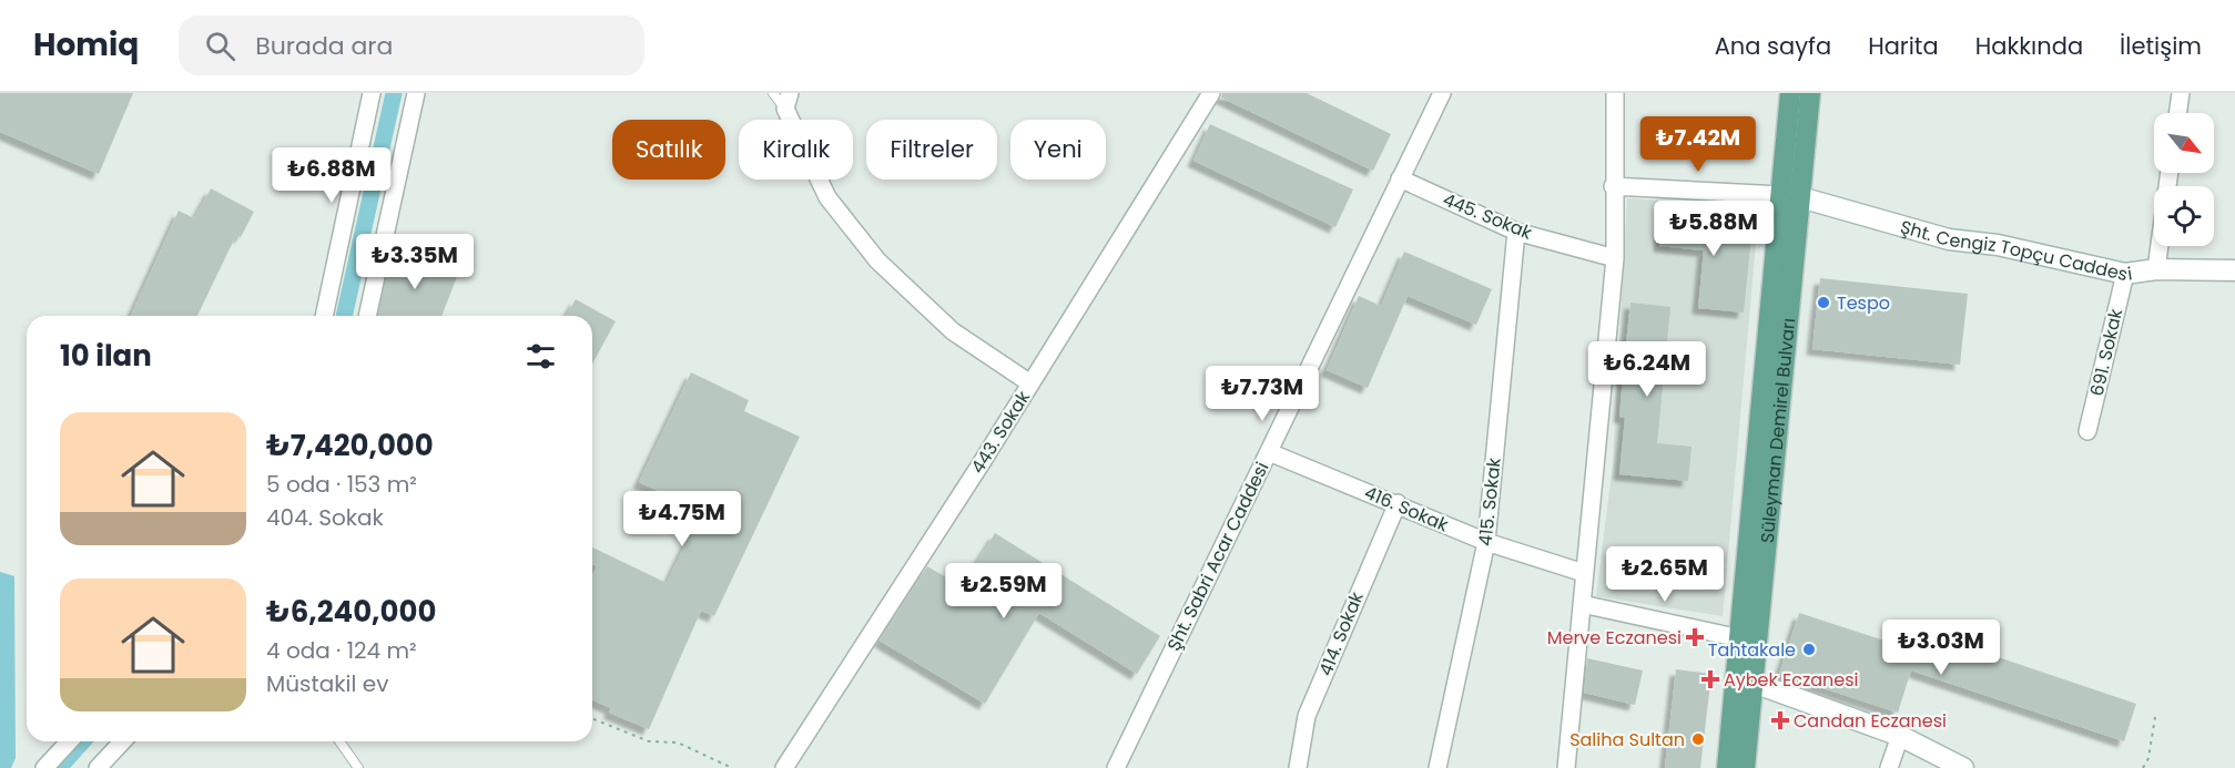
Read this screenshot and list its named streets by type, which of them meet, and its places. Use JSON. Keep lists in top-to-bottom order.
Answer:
{
  "streets": {
    "main road": ["Süleyman Demirel Bulvarı"],
    "street": [
      "445. Sokak",
      "Şht. Cengiz Topçu Caddesi",
      "691. Sokak",
      "443. Sokak",
      "415. Sokak",
      "416. Sokak",
      "Şht. Sabri Acar Caddesi",
      "414. Sokak"
    ]
  },
  "crossings": [
    ["445. Sokak", "415. Sokak"],
    ["445. Sokak", "Şht. Sabri Acar Caddesi"],
    ["Şht. Cengiz Topçu Caddesi", "691. Sokak"],
    ["Şht. Cengiz Topçu Caddesi", "Süleyman Demirel Bulvarı"],
    ["415. Sokak", "416. Sokak"],
    ["416. Sokak", "Şht. Sabri Acar Caddesi"],
    ["416. Sokak", "414. Sokak"]
  ],
  "places": {
    "other": ["Tespo", "Tahtakale", "Saliha Sultan"],
    "health": ["Merve Eczanesi", "Aybek Eczanesi", "Candan Eczanesi"]
  },
  "north": "bottom right",
  "page": {
    "header": "Homiq",
    "search": "Burada ara",
    "nav": [
      "Ana sayfa",
      "Harita",
      "Hakkında",
      "İletişim"
    ],
    "price": [
      "₺7.42M",
      "₺6.88M",
      "₺5.88M",
      "₺3.35M",
      "₺6.24M",
      "₺7.73M",
      "₺4.75M",
      "₺2.65M",
      "₺2.59M",
      "₺3.03M"
    ],
    "chip": [
      "Satılık",
      "Kiralık",
      "Filtreler",
      "Yeni"
    ],
    "heading": "10 ilan",
    "list": [
      {
        "name": "₺7,420,000",
        "note": "5 oda · 153 m² · 404. Sokak"
      },
      {
        "name": "₺6,240,000",
        "note": "4 oda · 124 m² · Müstakil ev"
      }
    ]
  }
}
